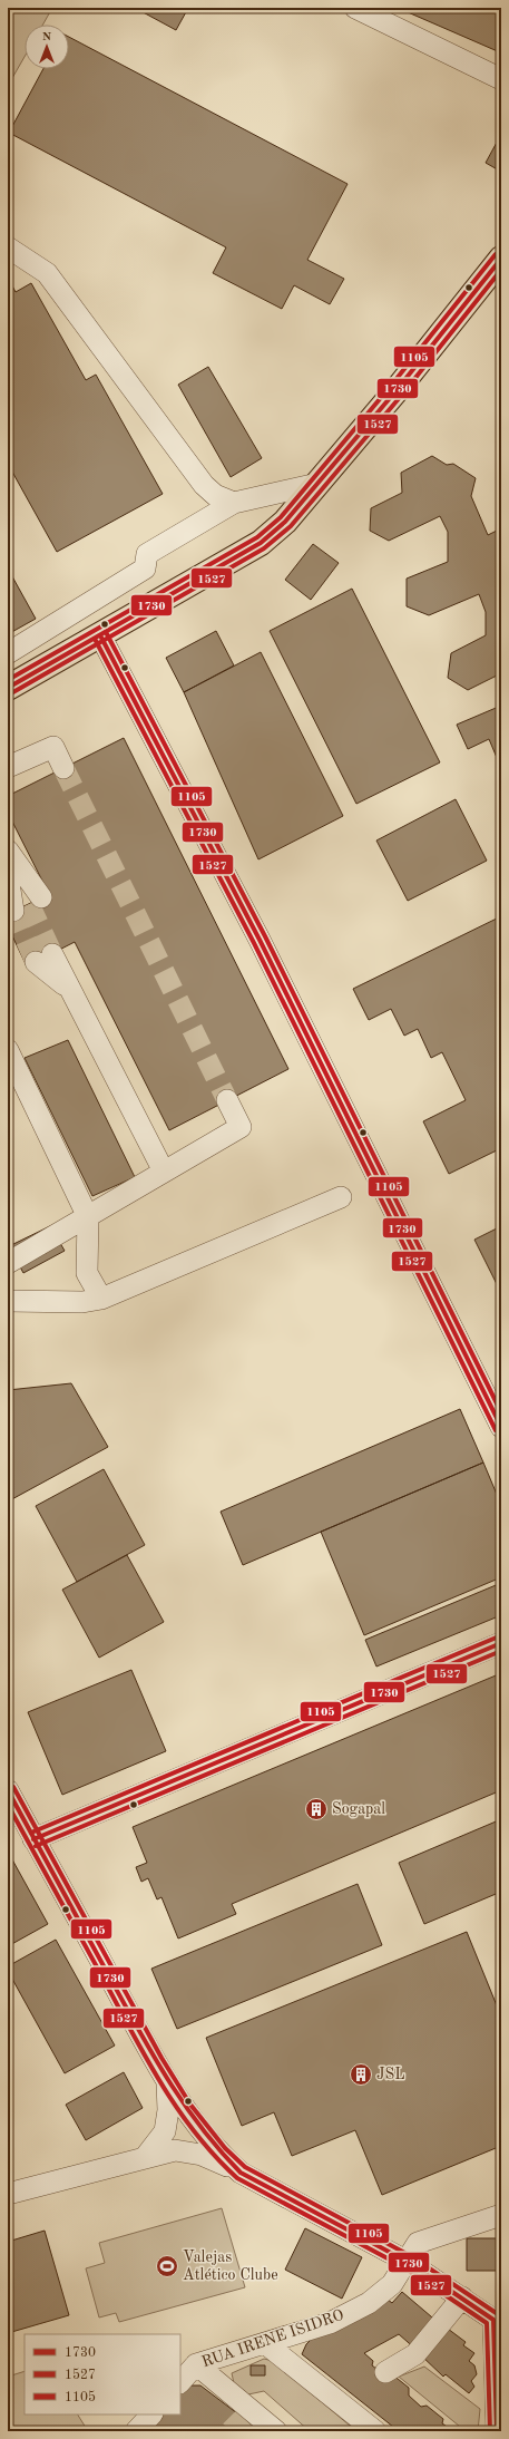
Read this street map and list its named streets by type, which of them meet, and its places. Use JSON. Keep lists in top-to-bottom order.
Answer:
{
  "streets": {
    "street": ["RUA IRENE ISIDRO"]
  },
  "places": {
    "building": ["Sogapal", "JSL"],
    "sports": ["Valejas Atlético Clube"]
  },
  "lines": ["transit line 1105", "transit line 1730", "transit line 1527"],
  "legend": ["1730", "1527", "1105"],
  "north": "top"
}
